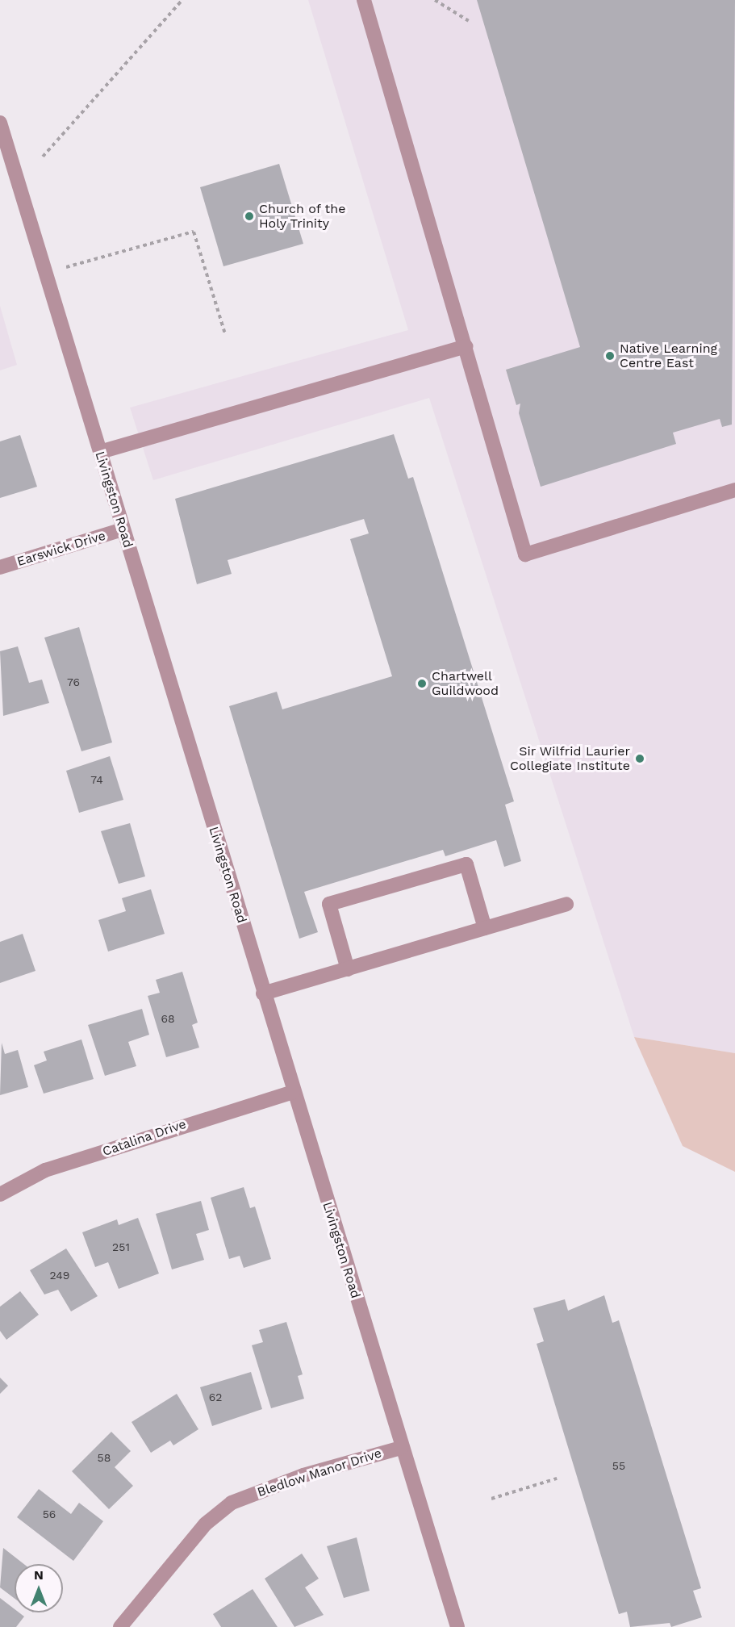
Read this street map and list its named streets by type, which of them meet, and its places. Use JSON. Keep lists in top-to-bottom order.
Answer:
{
  "streets": {
    "street": [
      "Livingston Road",
      "Earswick Drive",
      "Catalina Drive",
      "Bledlow Manor Drive"
    ]
  },
  "crossings": [
    ["Livingston Road", "Earswick Drive"],
    ["Livingston Road", "Catalina Drive"],
    ["Livingston Road", "Bledlow Manor Drive"]
  ],
  "places": [
    "Church of the Holy Trinity",
    "Native Learning Centre East",
    "Chartwell Guildwood",
    "Sir Wilfrid Laurier Collegiate Institute"
  ],
  "house_numbers": [
    "76",
    "74",
    "68",
    "251",
    "249",
    "62",
    "58",
    "55",
    "56"
  ],
  "north": "top"
}
